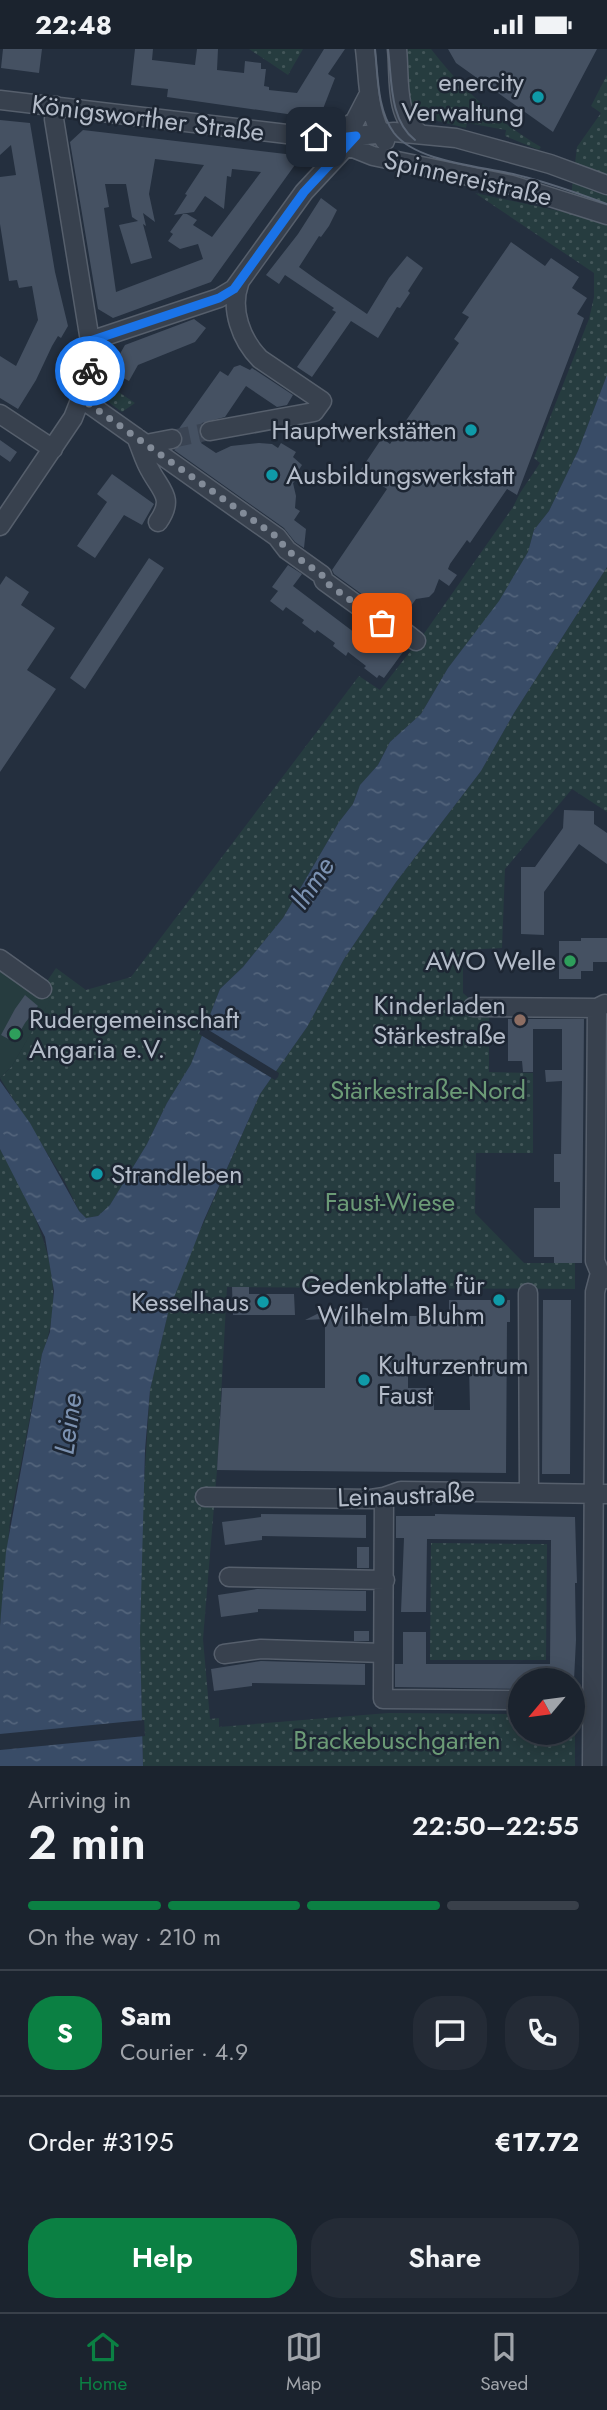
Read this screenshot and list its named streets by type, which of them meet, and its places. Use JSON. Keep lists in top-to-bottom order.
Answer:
{
  "streets": {
    "street": ["Königsworther Straße", "Spinnereistraße", "Leinaustraße"]
  },
  "crossings": [
    ["Königsworther Straße", "Spinnereistraße"]
  ],
  "water": ["Ihme", "Leine"],
  "parks": ["Stärkestraße-Nord", "Faust-Wiese", "Brackebuschgarten"],
  "places": [
    "enercity Verwaltung",
    "Hauptwerkstätten",
    "Ausbildungswerkstatt",
    "AWO Welle",
    "Kinderladen Stärkestraße",
    "Rudergemeinschaft Angaria e.V.",
    "Strandleben",
    "Gedenkplatte für Wilhelm Bluhm",
    "Kesselhaus",
    "Kulturzentrum Faust"
  ],
  "north": "bottom left",
  "page": {
    "status": "22:48",
    "heading": ["2 min", "Arriving in", "22:50–22:55"],
    "panel": [
      "Sam",
      "Courier · 4.9",
      "Order #3195",
      "€17.72"
    ],
    "bar": "On the way · 210 m",
    "round": "S",
    "buttons": ["Help", "Share"],
    "tabs": ["Home", "Map", "Saved"]
  }
}
